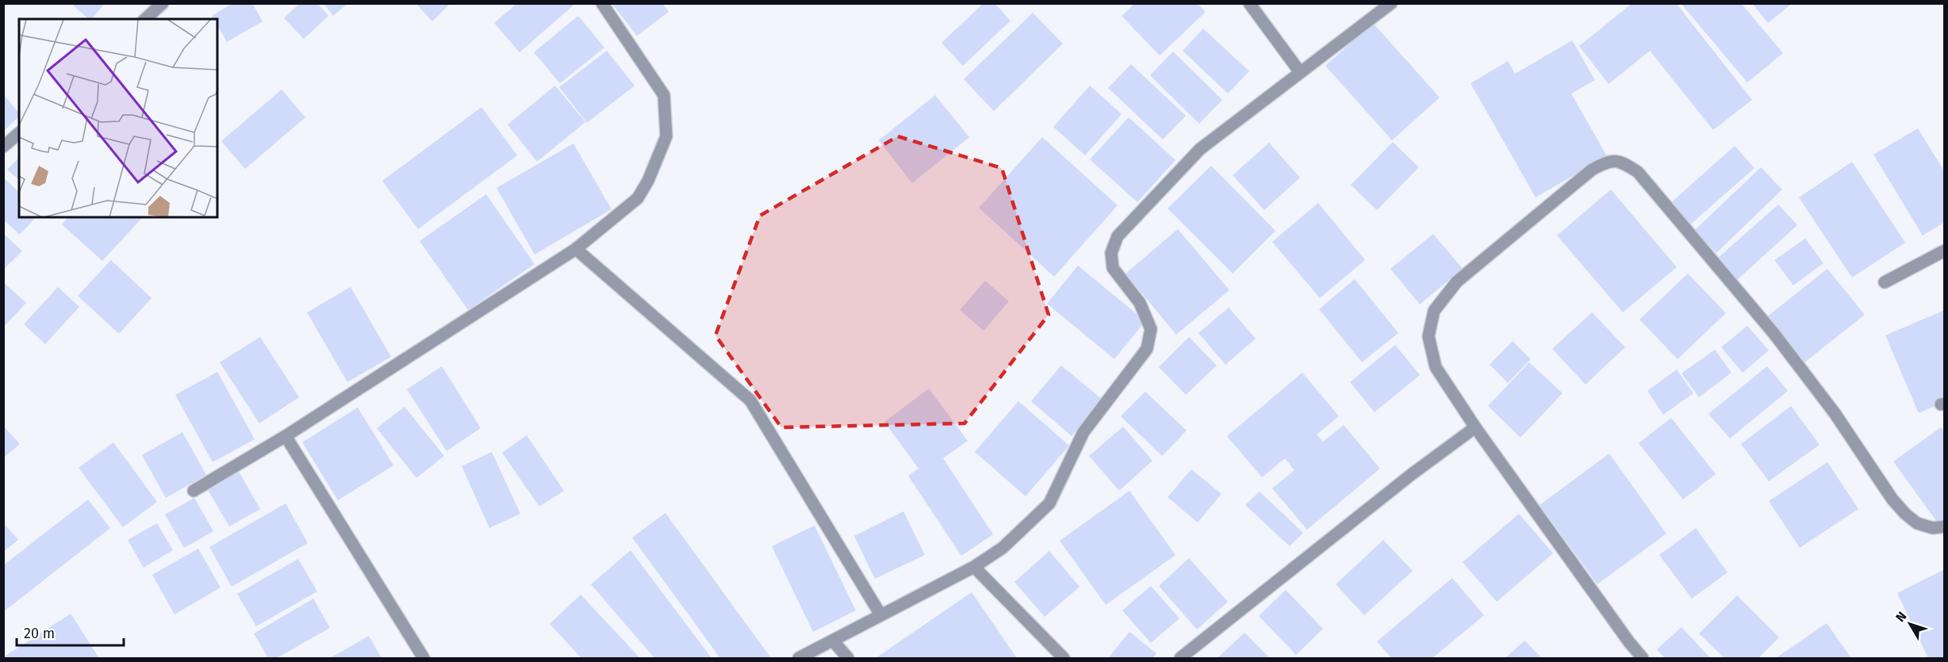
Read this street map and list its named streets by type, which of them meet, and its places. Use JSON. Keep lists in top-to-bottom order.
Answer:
{
  "scale_bar": "20 m",
  "north": "top left"
}
